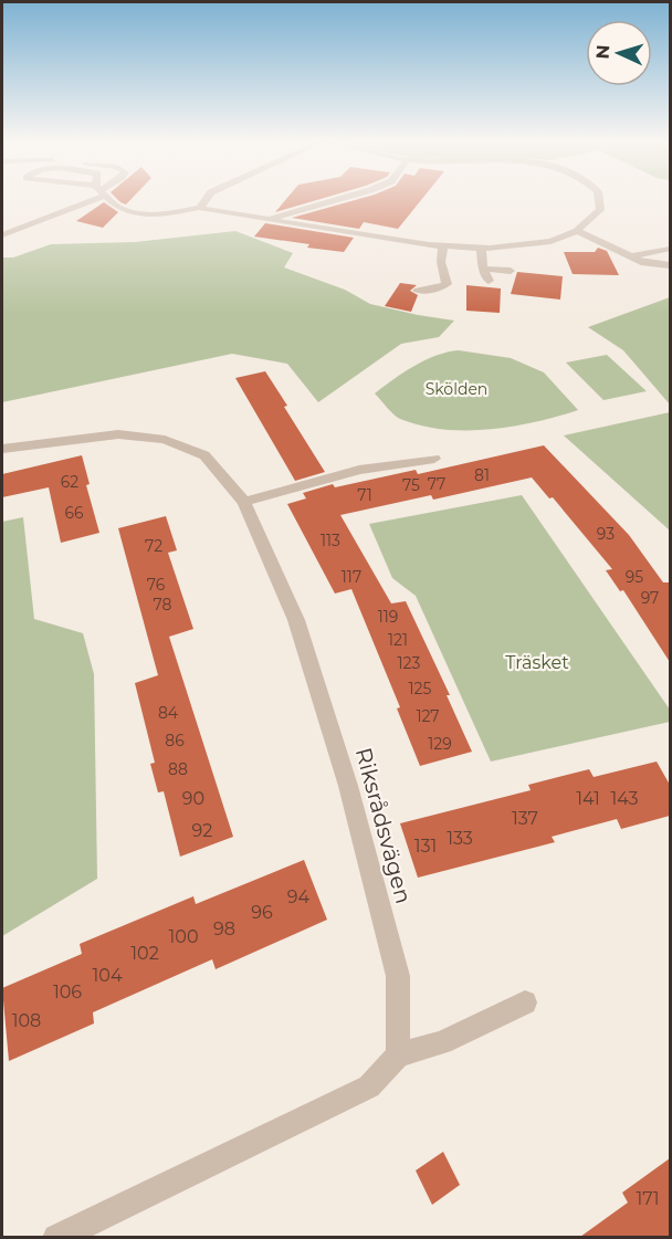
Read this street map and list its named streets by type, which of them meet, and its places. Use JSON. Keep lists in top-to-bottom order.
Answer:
{
  "streets": {
    "street": ["Riksrådsvägen"]
  },
  "parks": ["Skölden", "Träsket"],
  "house_numbers": [
    "81",
    "62",
    "77",
    "75",
    "71",
    "66",
    "93",
    "113",
    "72",
    "117",
    "95",
    "76",
    "97",
    "78",
    "119",
    "121",
    "123",
    "125",
    "84",
    "127",
    "86",
    "129",
    "88",
    "90",
    "141",
    "143",
    "137",
    "92",
    "133",
    "131",
    "94",
    "96",
    "98",
    "100",
    "102",
    "104",
    "106",
    "108",
    "171"
  ],
  "north": "left"
}
